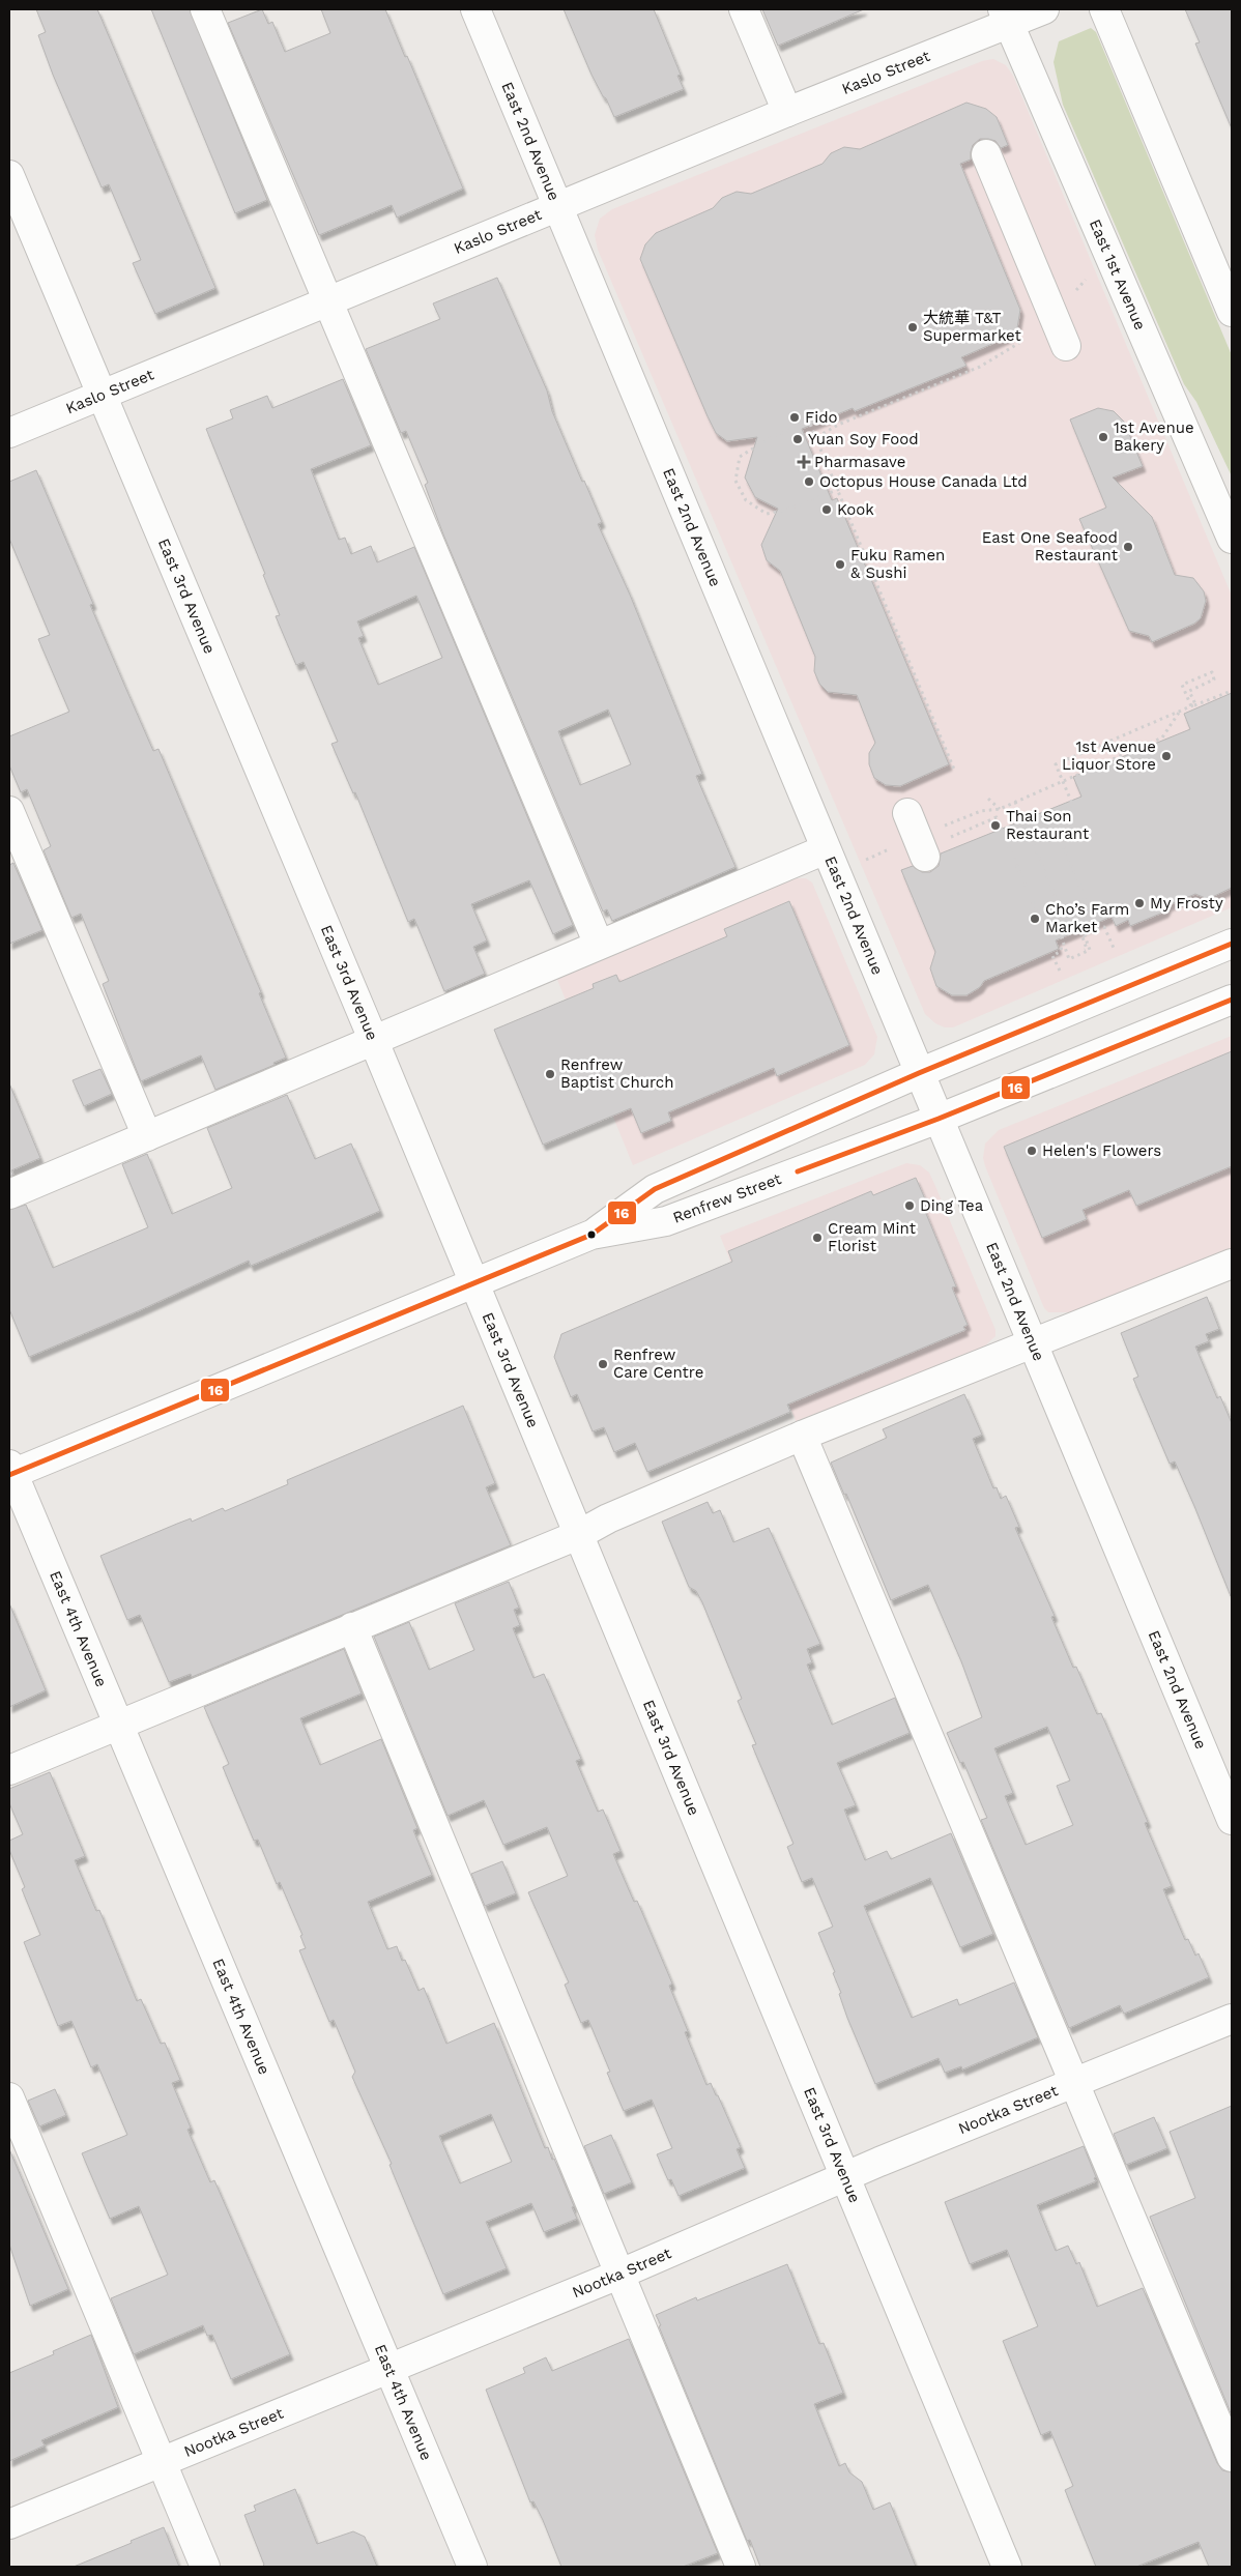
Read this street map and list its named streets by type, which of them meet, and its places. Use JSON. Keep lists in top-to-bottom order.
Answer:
{
  "streets": {
    "street": [
      "Kaslo Street",
      "East 2nd Avenue",
      "East 1st Avenue",
      "East 3rd Avenue",
      "Renfrew Street",
      "East 4th Avenue",
      "Nootka Street"
    ]
  },
  "crossings": [
    ["Kaslo Street", "East 2nd Avenue"],
    ["Kaslo Street", "East 1st Avenue"],
    ["Kaslo Street", "East 3rd Avenue"],
    ["East 2nd Avenue", "Renfrew Street"],
    ["East 3rd Avenue", "Renfrew Street"],
    ["East 3rd Avenue", "Nootka Street"],
    ["Renfrew Street", "East 4th Avenue"],
    ["East 4th Avenue", "Nootka Street"]
  ],
  "places": {
    "other": [
      "大統華 T&T Supermarket",
      "Fido",
      "1st Avenue Bakery",
      "Yuan Soy Food",
      "Octopus House Canada Ltd",
      "Kook",
      "East One Seafood Restaurant",
      "Fuku Ramen & Sushi",
      "1st Avenue Liquor Store",
      "Thai Son Restaurant",
      "My Frosty",
      "Cho’s Farm Market",
      "Renfrew Baptist Church",
      "Helen's Flowers",
      "Ding Tea",
      "Cream Mint Florist",
      "Renfrew Care Centre"
    ],
    "health": ["Pharmasave"]
  },
  "lines": ["transit line 16"]
}
